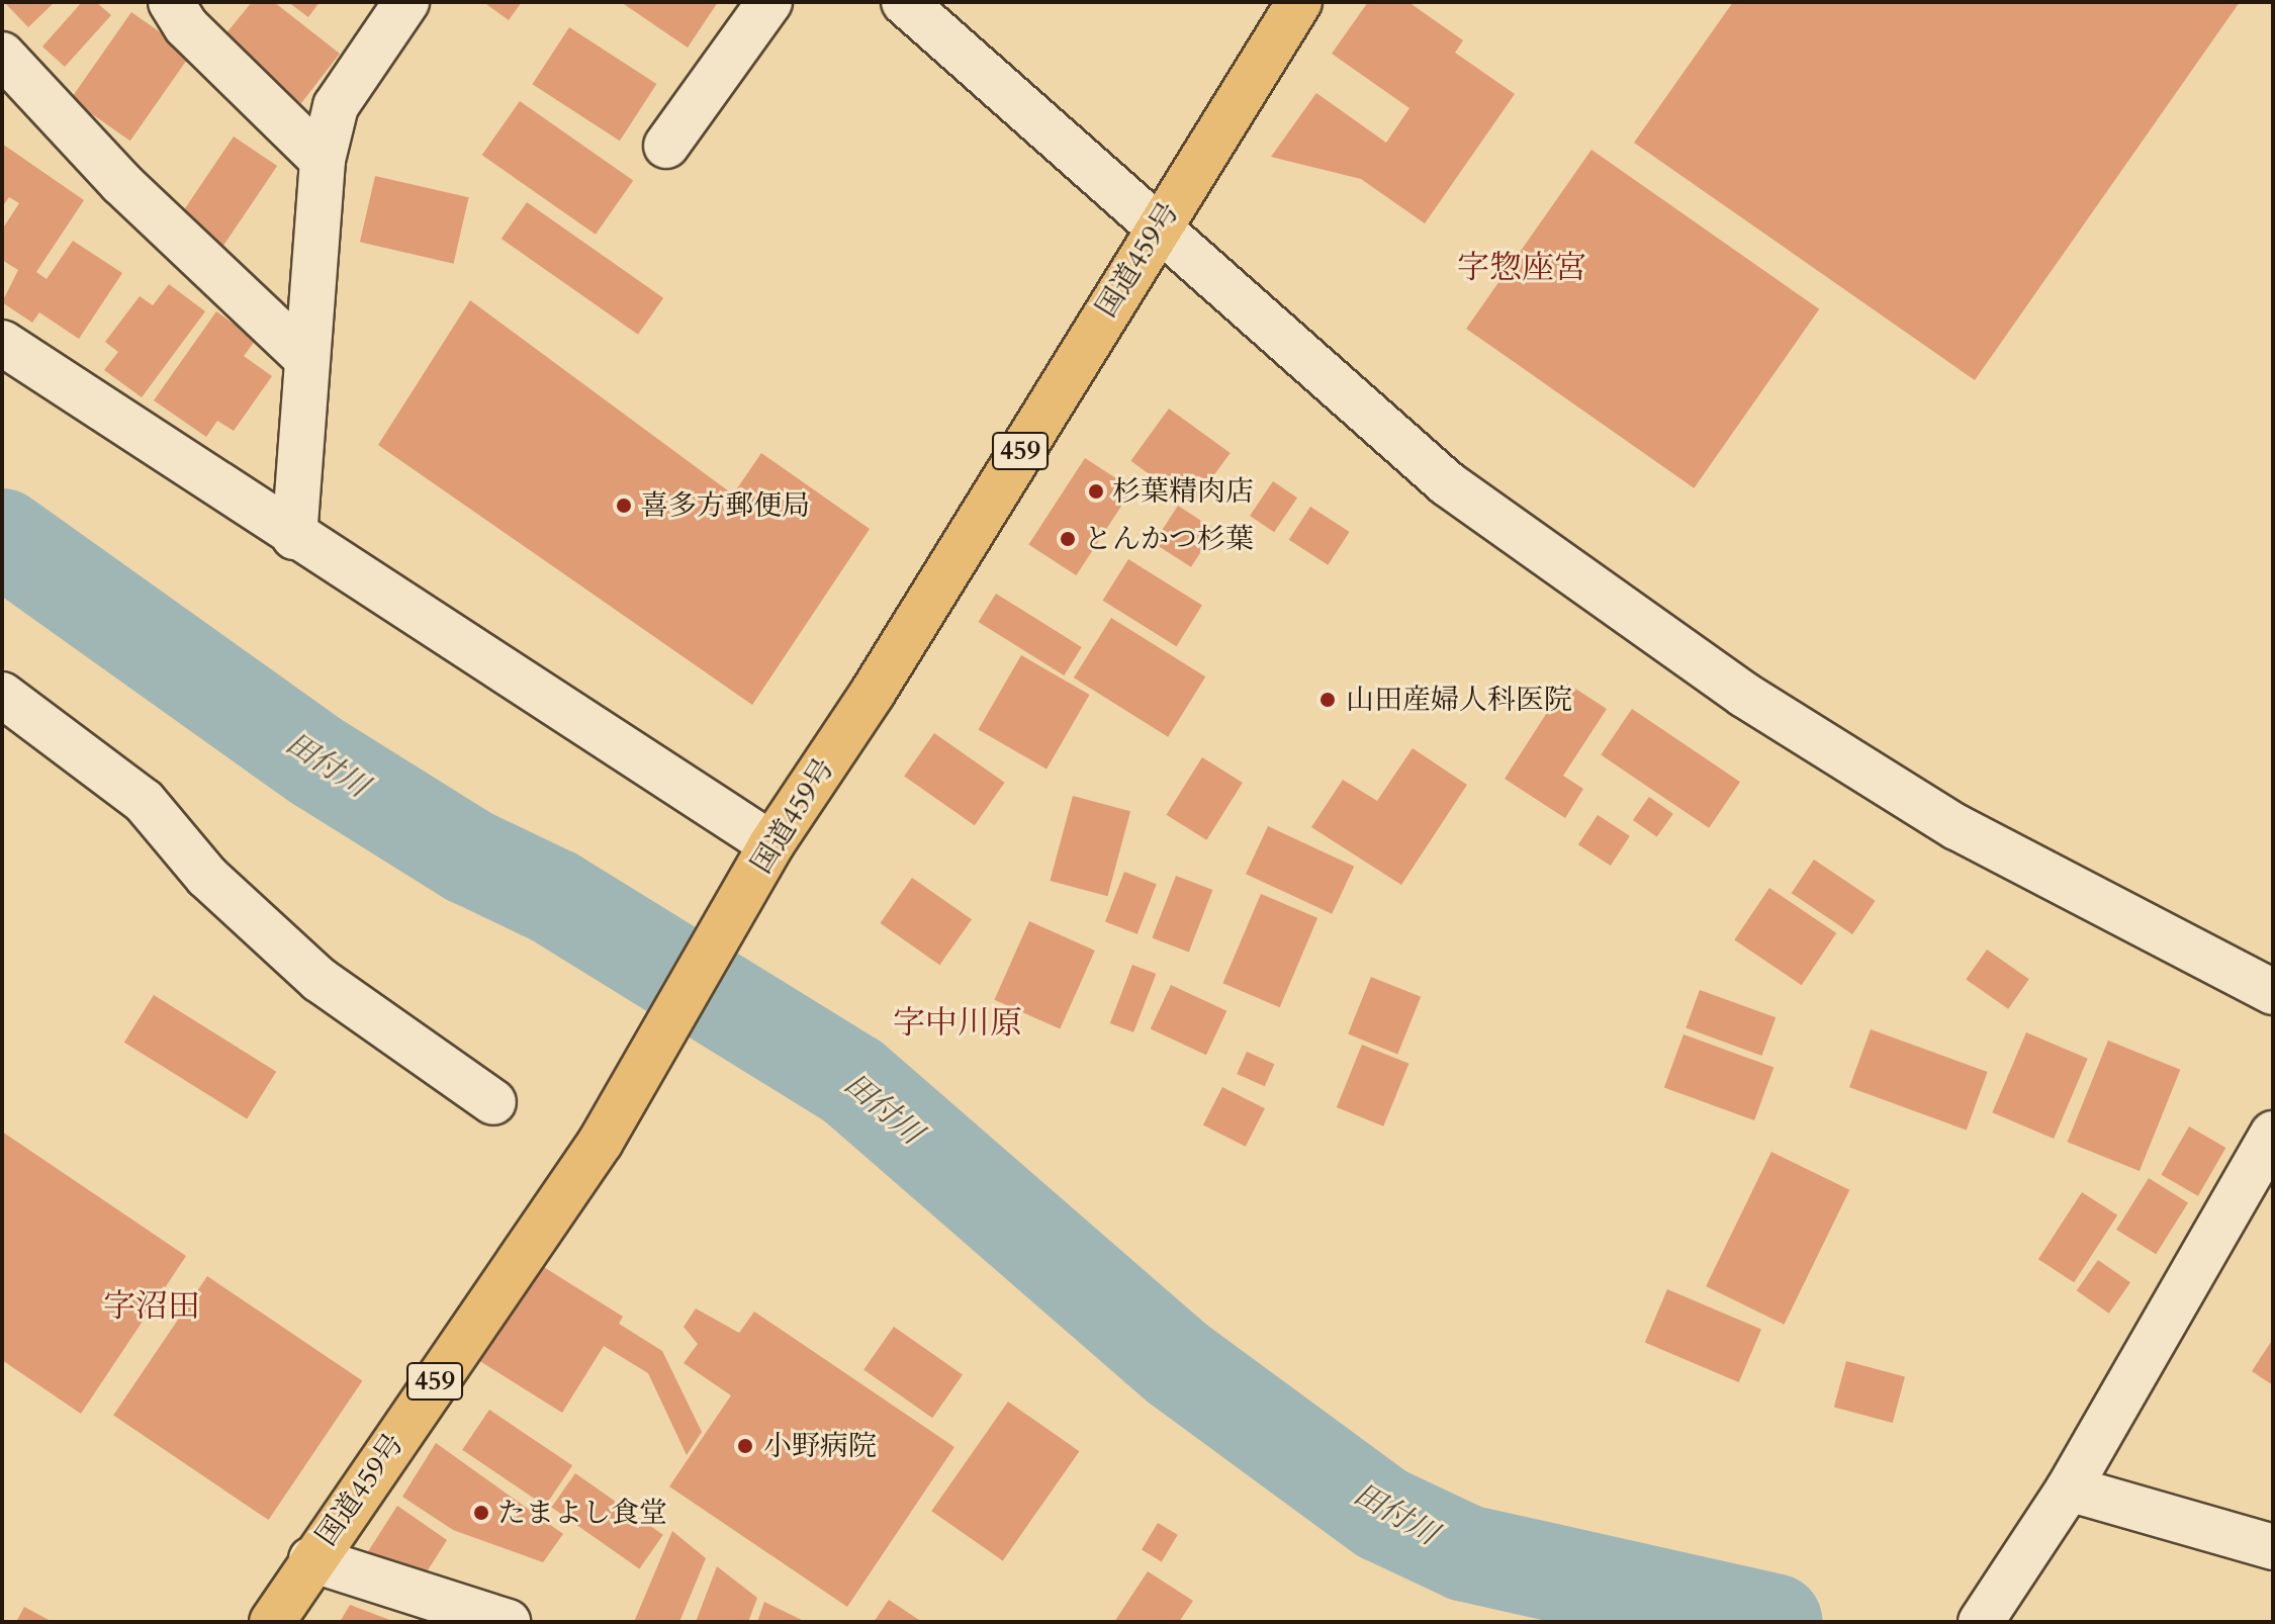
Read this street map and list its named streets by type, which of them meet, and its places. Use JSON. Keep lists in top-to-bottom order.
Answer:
{
  "streets": {
    "highway": ["国道459号", "459"]
  },
  "districts": ["字惣座宮", "字中川原", "字沼田"],
  "water": ["田付川"],
  "places": [
    "杉葉精肉店",
    "喜多方郵便局",
    "とんかつ杉葉",
    "山田産婦人科医院",
    "小野病院",
    "たまよし食堂"
  ]
}
